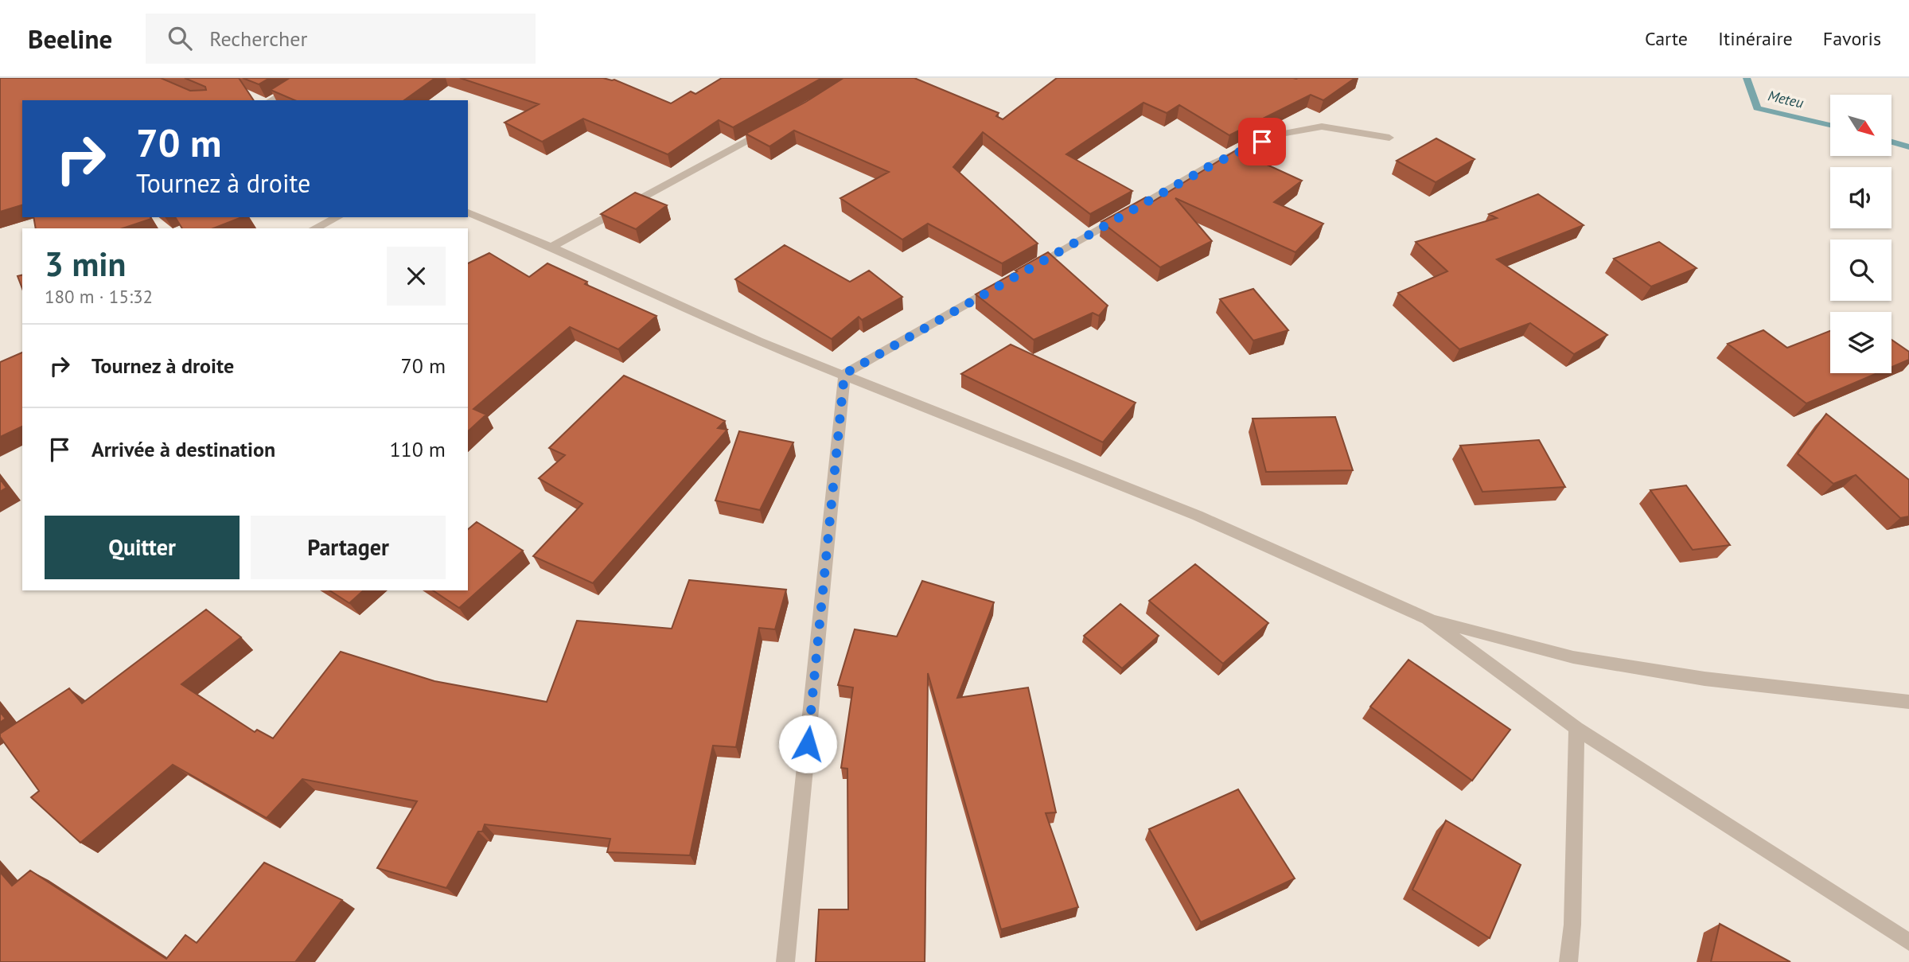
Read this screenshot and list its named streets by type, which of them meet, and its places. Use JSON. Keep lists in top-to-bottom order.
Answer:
{
  "water": ["Meteu"],
  "north": "bottom right",
  "page": {
    "header": "Beeline",
    "search": "Rechercher",
    "nav": ["Carte", "Itinéraire", "Favoris"],
    "turn": ["70 m", "Tournez à droite"],
    "heading": ["3 min", "180 m · 15:32"],
    "list": [
      {
        "name": "Tournez à droite",
        "value": "70 m"
      },
      {
        "name": "Arrivée à destination",
        "value": "110 m"
      }
    ],
    "buttons": ["Quitter", "Partager"]
  }
}
